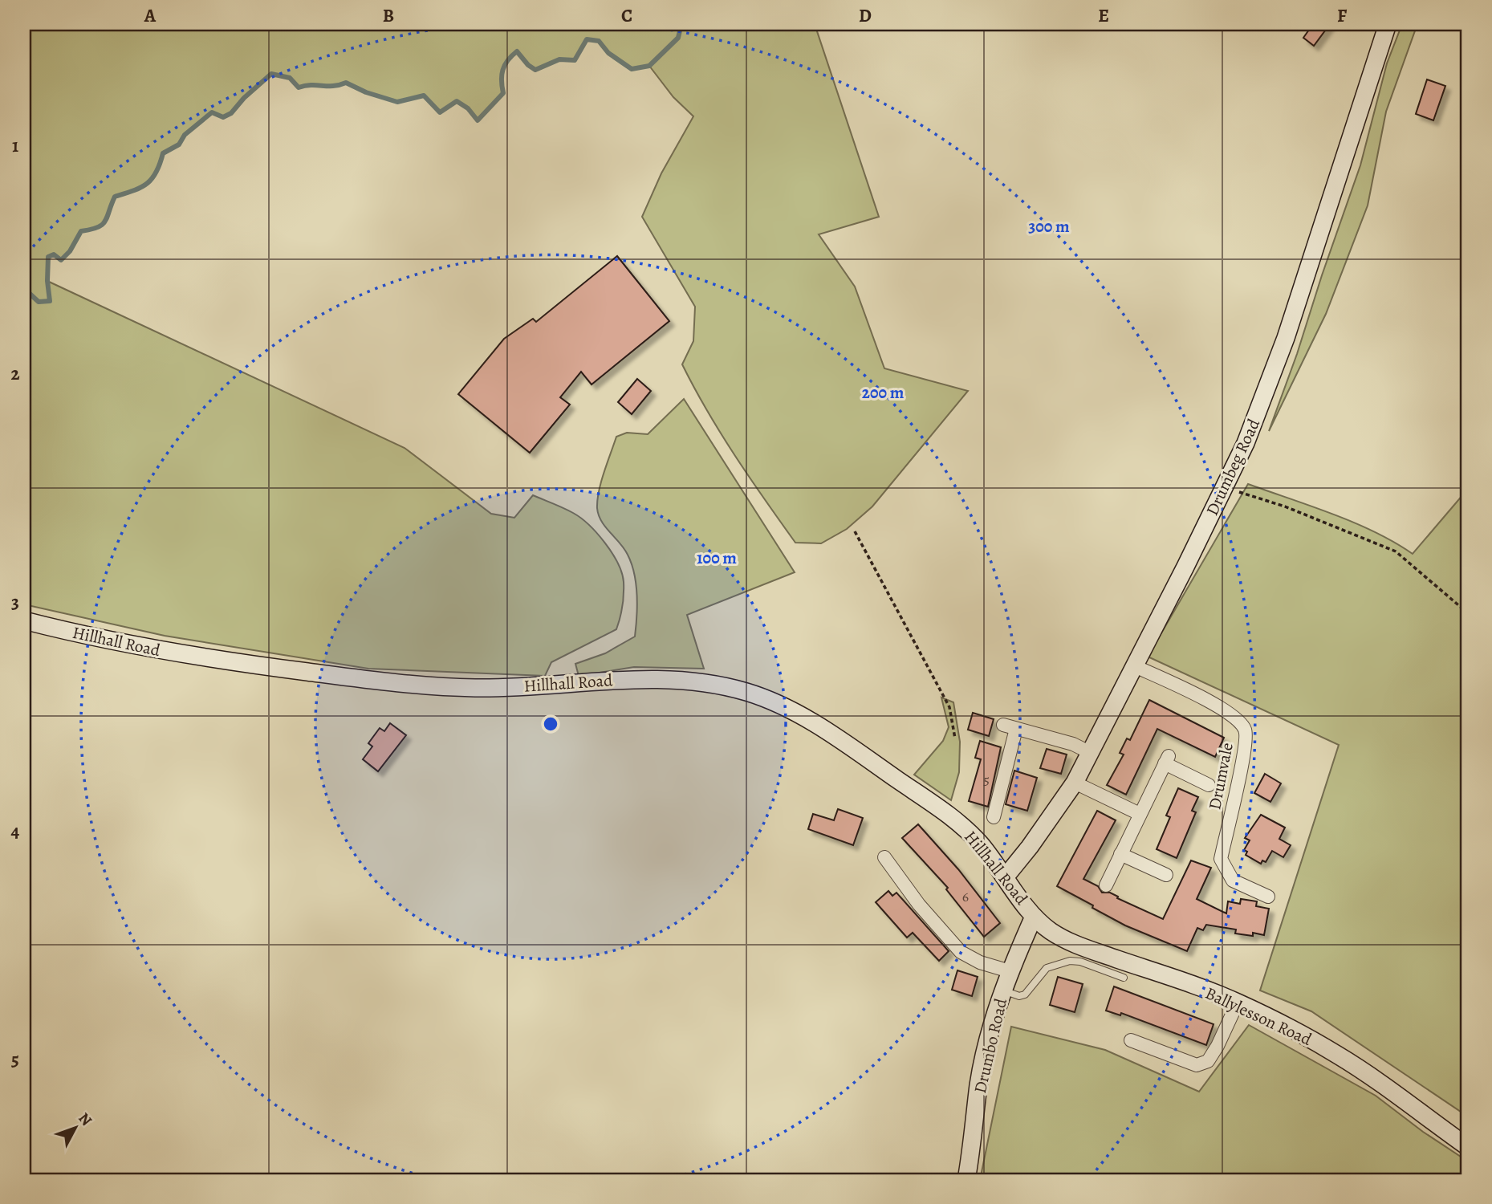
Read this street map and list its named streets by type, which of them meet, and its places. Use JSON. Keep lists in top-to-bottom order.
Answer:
{
  "streets": {
    "main road": [
      "Drumbeg Road",
      "Hillhall Road",
      "Ballylesson Road",
      "Drumbo Road"
    ],
    "street": ["Drumvale"]
  },
  "crossings": [
    ["Drumbeg Road", "Hillhall Road"],
    ["Drumbeg Road", "Drumvale"],
    ["Hillhall Road", "Ballylesson Road"],
    ["Hillhall Road", "Drumbo Road"],
    ["Ballylesson Road", "Drumbo Road"]
  ],
  "house_numbers": ["5", "6"],
  "north": "top right",
  "grid": {
    "columns": [
      "A",
      "B",
      "C",
      "D",
      "E",
      "F"
    ],
    "rows": [
      "1",
      "2",
      "3",
      "4",
      "5"
    ]
  },
  "rings": ["300 m", "200 m", "100 m"]
}
